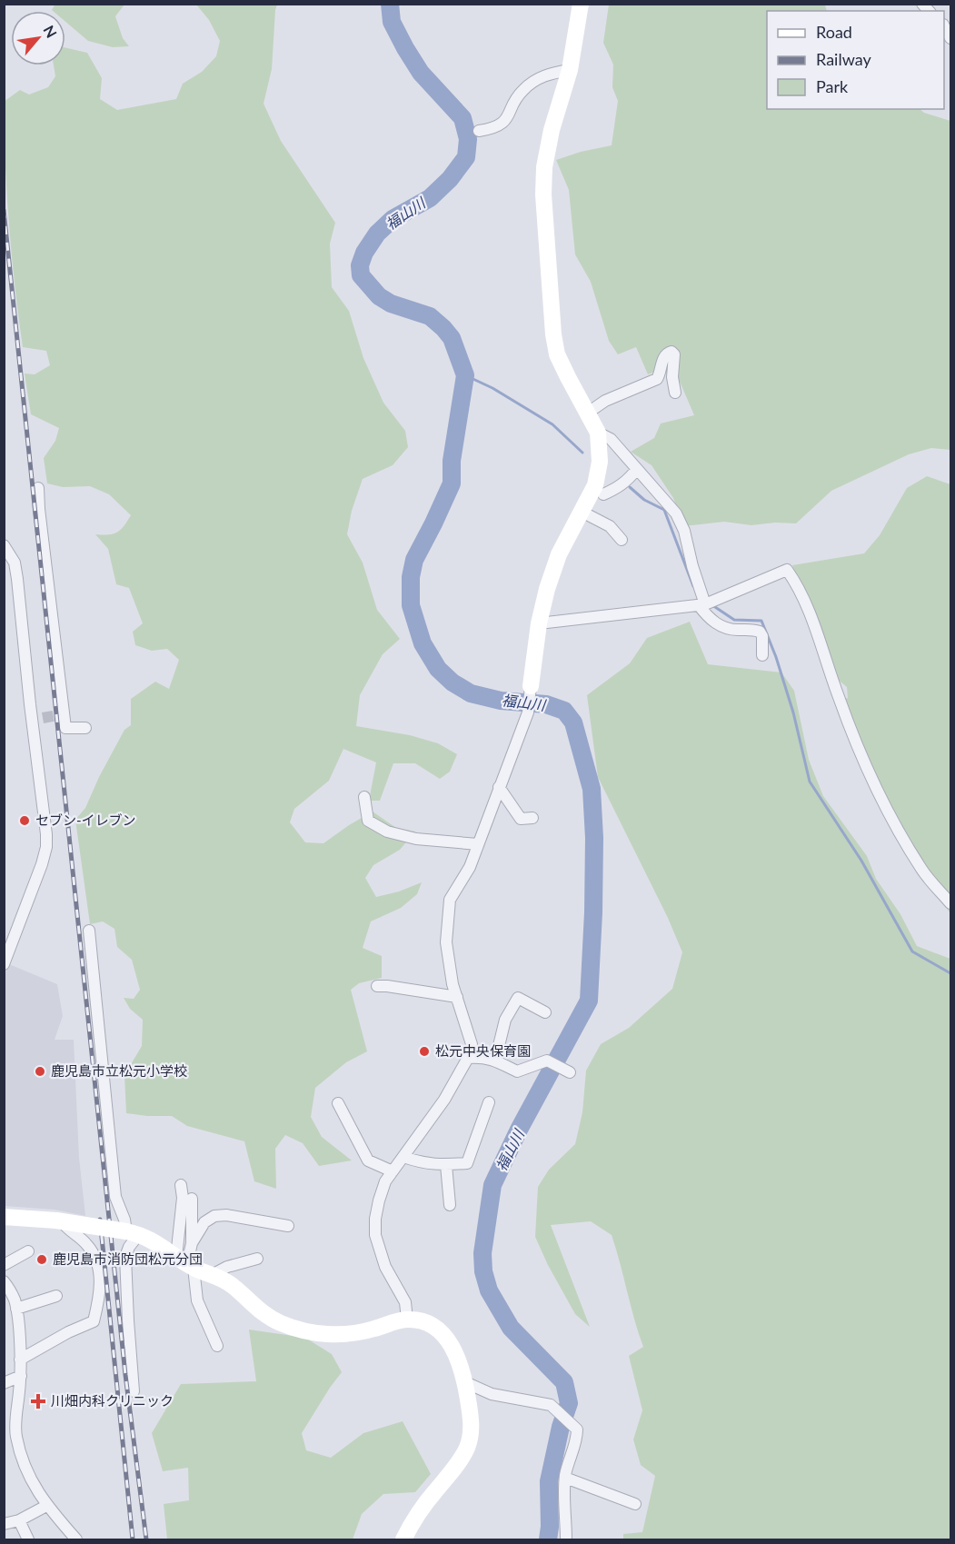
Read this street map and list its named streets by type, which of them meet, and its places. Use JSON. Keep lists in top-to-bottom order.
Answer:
{
  "water": ["福山川"],
  "places": {
    "other": [
      "セブン-イレブン",
      "松元中央保育園",
      "鹿児島市立松元小学校",
      "鹿児島市消防団松元分団"
    ],
    "health": ["川畑内科クリニック"]
  },
  "legend": ["Road", "Railway", "Park"],
  "north": "top right"
}
